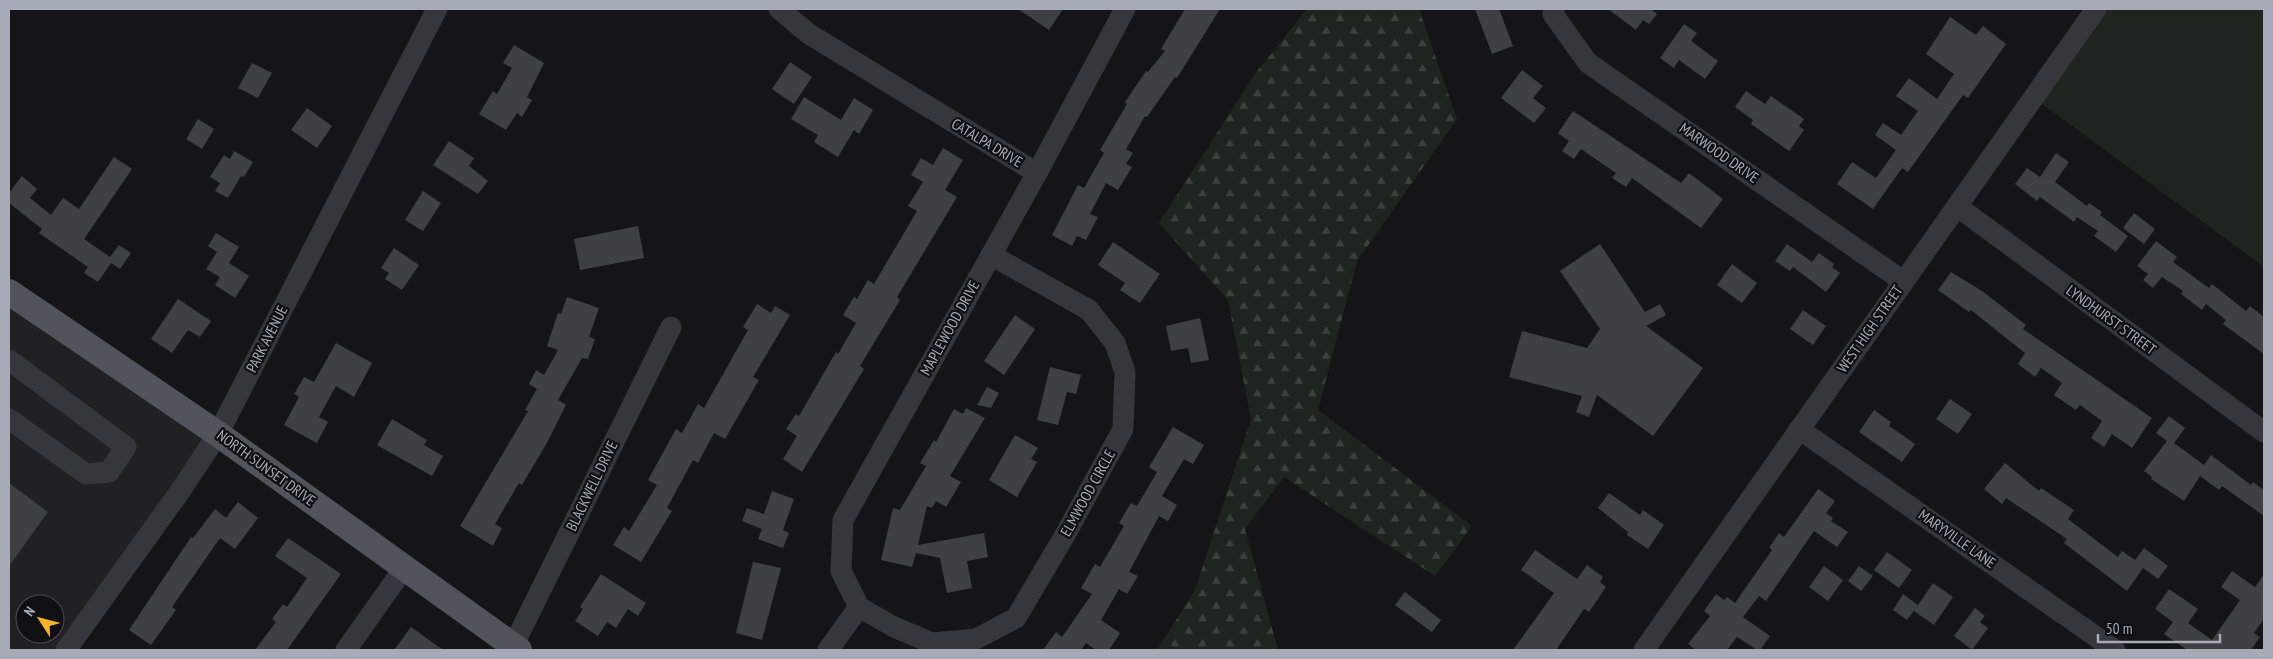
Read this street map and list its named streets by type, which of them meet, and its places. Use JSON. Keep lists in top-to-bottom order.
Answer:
{
  "streets": {
    "main road": ["NORTH SUNSET DRIVE"],
    "street": [
      "CATALPA DRIVE",
      "MARWOOD DRIVE",
      "LYNDHURST STREET",
      "MAPLEWOOD DRIVE",
      "WEST HIGH STREET",
      "PARK AVENUE",
      "BLACKWELL DRIVE",
      "ELMWOOD CIRCLE",
      "MARYVILLE LANE"
    ]
  },
  "crossings": [
    ["CATALPA DRIVE", "MAPLEWOOD DRIVE"],
    ["MARWOOD DRIVE", "WEST HIGH STREET"],
    ["LYNDHURST STREET", "WEST HIGH STREET"],
    ["MAPLEWOOD DRIVE", "ELMWOOD CIRCLE"],
    ["WEST HIGH STREET", "MARYVILLE LANE"],
    ["PARK AVENUE", "NORTH SUNSET DRIVE"],
    ["NORTH SUNSET DRIVE", "BLACKWELL DRIVE"]
  ],
  "scale_bar": "50 m",
  "north": "top left"
}
